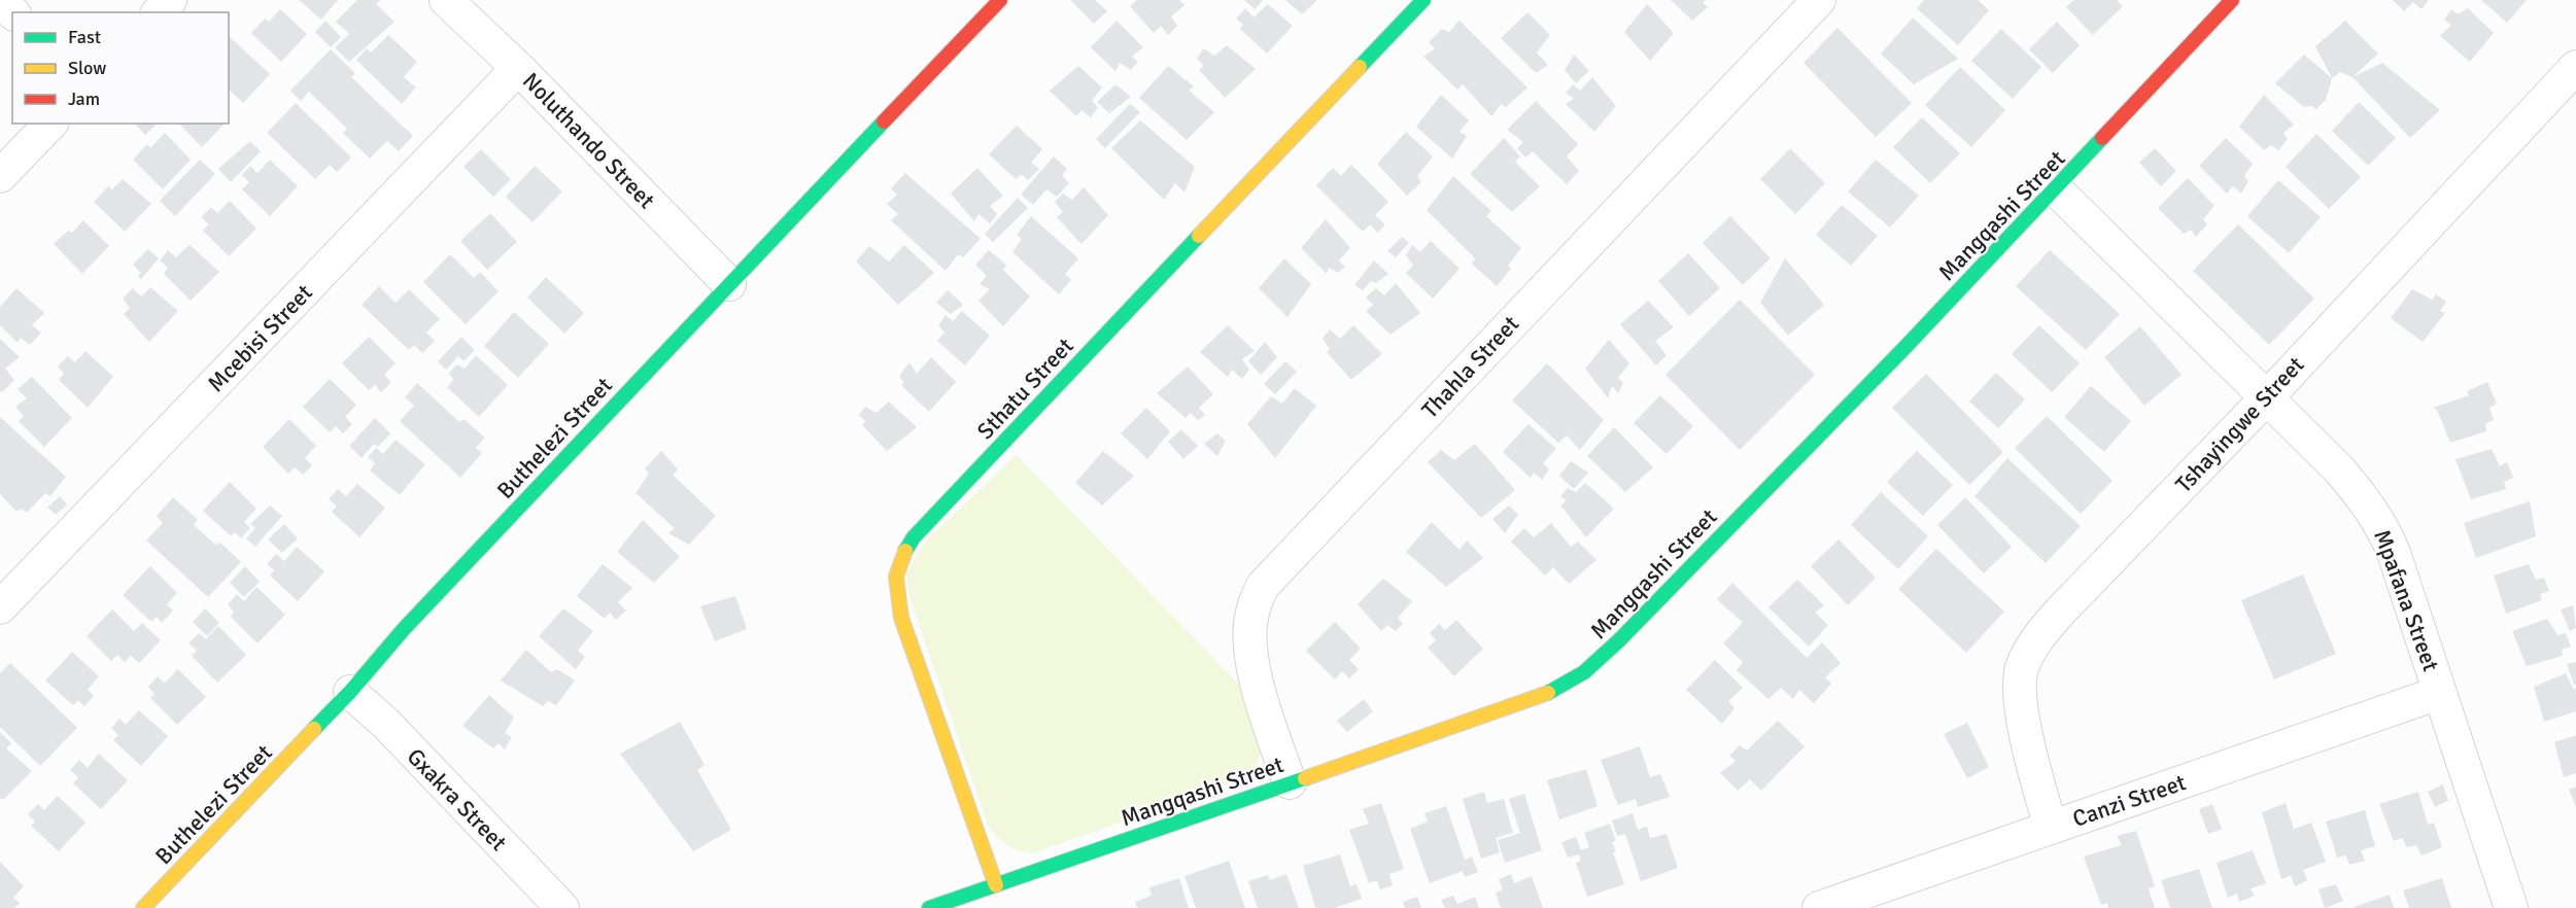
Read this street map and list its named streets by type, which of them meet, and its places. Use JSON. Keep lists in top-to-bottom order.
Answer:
{
  "streets": {
    "street": [
      "Noluthando Street",
      "Mangqashi Street",
      "Mcebisi Street",
      "Thahla Street",
      "Sthatu Street",
      "Tshayingwe Street",
      "Buthelezi Street",
      "Mpafana Street",
      "Gxakra Street",
      "Canzi Street"
    ]
  },
  "crossings": [
    ["Noluthando Street", "Mcebisi Street"],
    ["Noluthando Street", "Buthelezi Street"],
    ["Mangqashi Street", "Thahla Street"],
    ["Mangqashi Street", "Sthatu Street"],
    ["Mangqashi Street", "Mpafana Street"],
    ["Tshayingwe Street", "Mpafana Street"],
    ["Tshayingwe Street", "Canzi Street"],
    ["Buthelezi Street", "Gxakra Street"],
    ["Mpafana Street", "Canzi Street"]
  ],
  "legend": ["Fast", "Slow", "Jam"]
}
